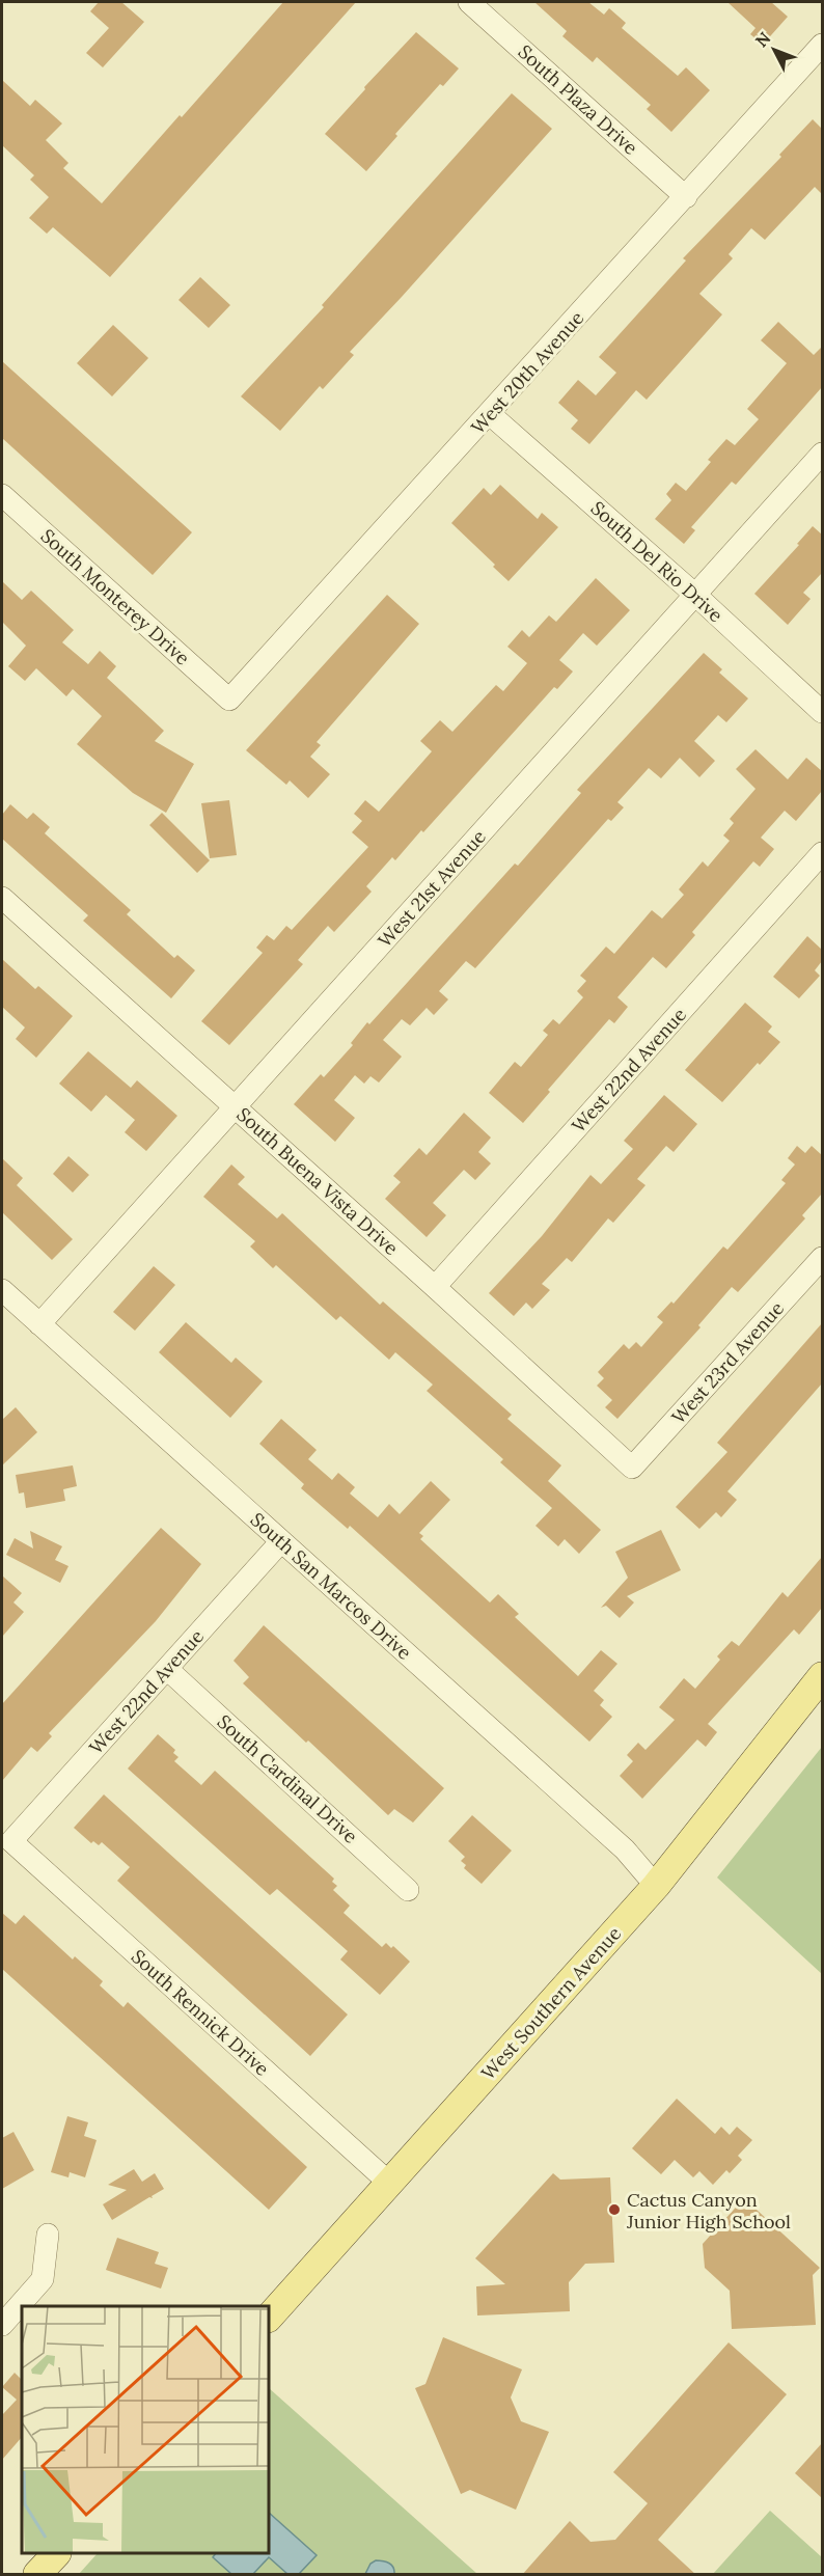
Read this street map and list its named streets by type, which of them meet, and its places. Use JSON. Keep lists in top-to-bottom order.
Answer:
{
  "streets": {
    "main road": ["West Southern Avenue"],
    "street": [
      "South Plaza Drive",
      "West 20th Avenue",
      "South Del Rio Drive",
      "South Monterey Drive",
      "West 21st Avenue",
      "West 22nd Avenue",
      "South Buena Vista Drive",
      "West 23rd Avenue",
      "South San Marcos Drive",
      "South Cardinal Drive",
      "South Rennick Drive"
    ]
  },
  "crossings": [
    ["South Plaza Drive", "West 20th Avenue"],
    ["West 20th Avenue", "South Del Rio Drive"],
    ["West 20th Avenue", "South Monterey Drive"],
    ["South Del Rio Drive", "West 21st Avenue"],
    ["West 21st Avenue", "South Buena Vista Drive"],
    ["West 21st Avenue", "South San Marcos Drive"],
    ["West 22nd Avenue", "South Buena Vista Drive"],
    ["West 22nd Avenue", "South San Marcos Drive"],
    ["West 22nd Avenue", "South Cardinal Drive"],
    ["West 22nd Avenue", "South Rennick Drive"],
    ["South Buena Vista Drive", "West 23rd Avenue"],
    ["South San Marcos Drive", "West Southern Avenue"],
    ["West Southern Avenue", "South Rennick Drive"]
  ],
  "places": ["Cactus Canyon Junior High School"],
  "north": "top left"
}
